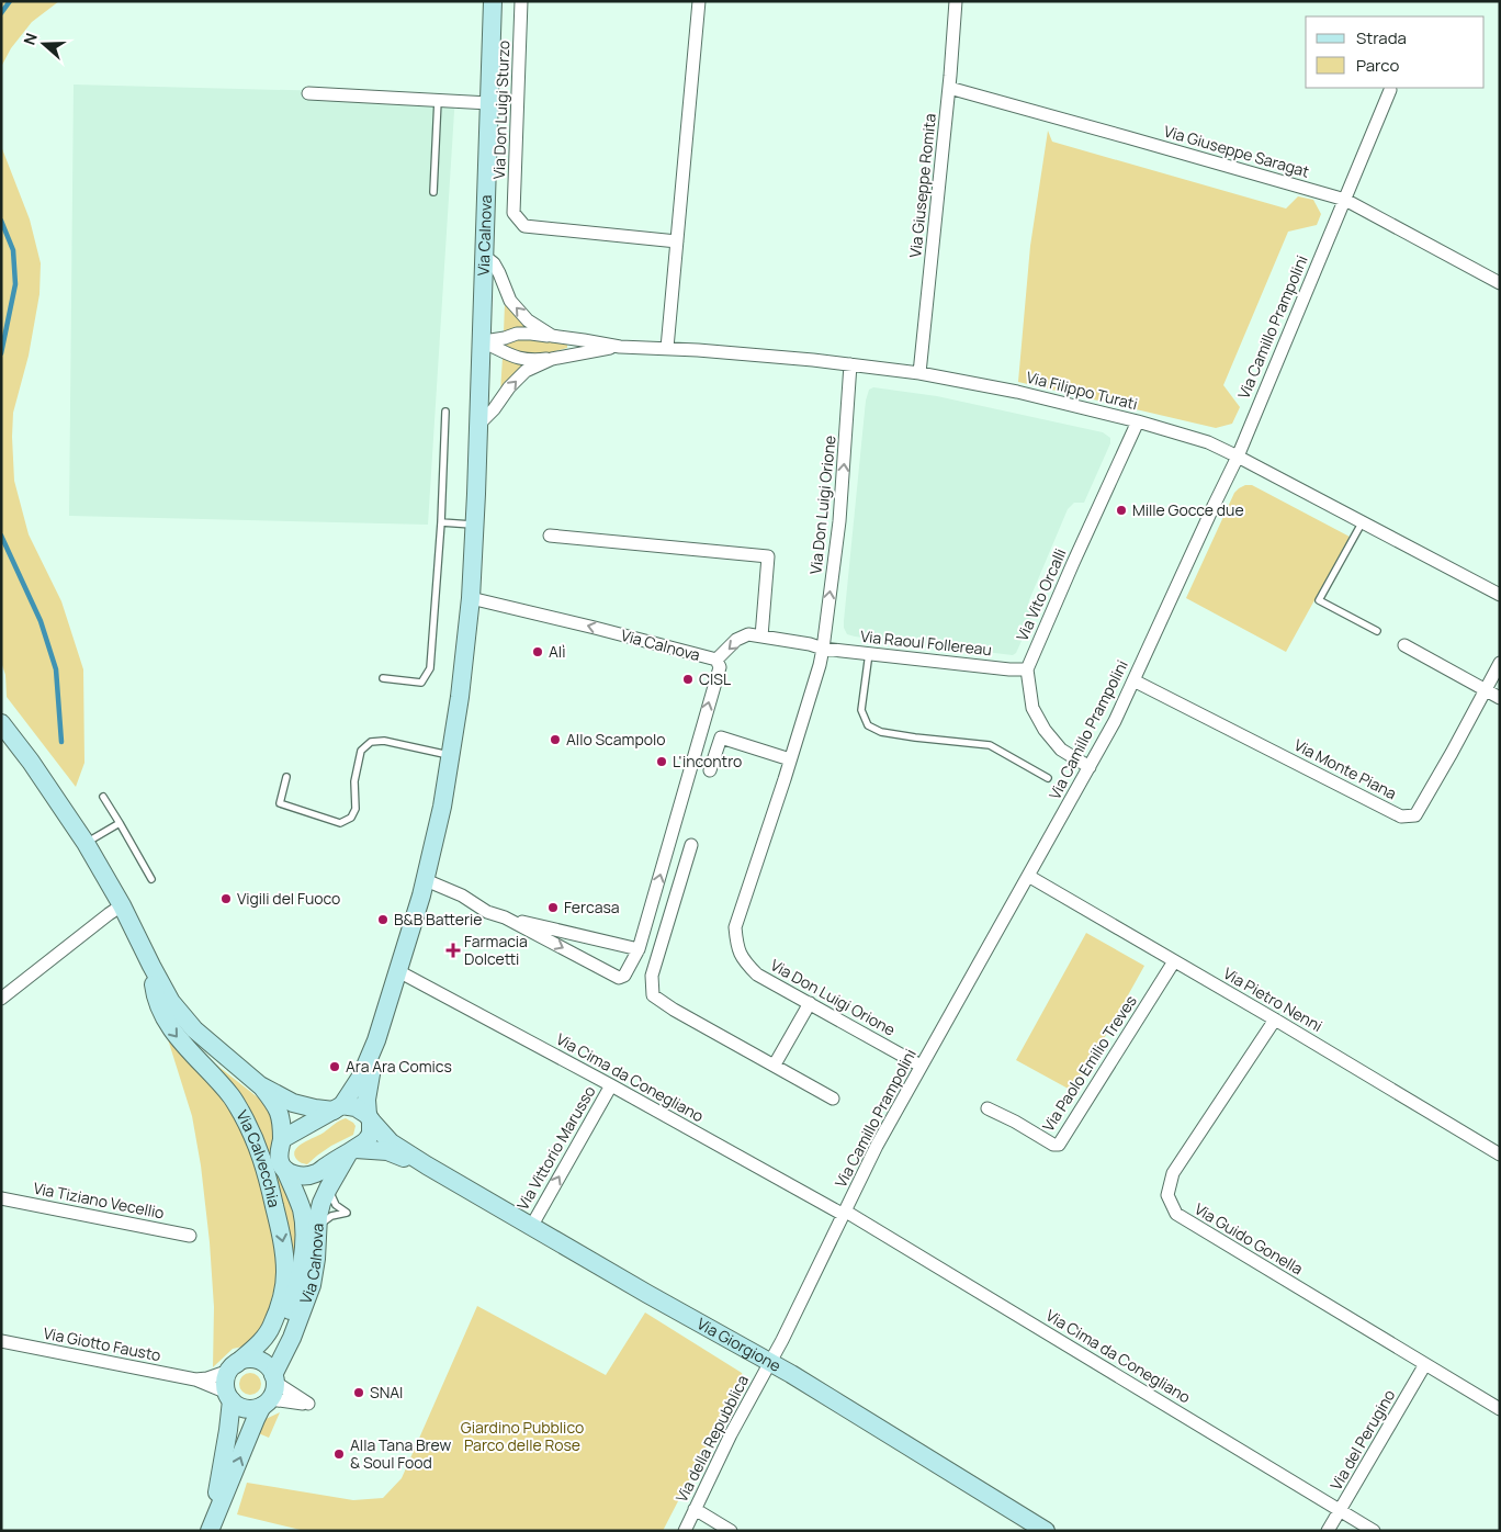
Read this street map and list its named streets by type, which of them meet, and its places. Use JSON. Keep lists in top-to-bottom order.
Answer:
{
  "streets": {
    "main road": ["Via Calnova", "Via Calvecchia", "Via Giorgione"],
    "street": [
      "Via Don Luigi Sturzo",
      "Via Giuseppe Saragat",
      "Via Giuseppe Romita",
      "Via Camillo Prampolini",
      "Via Filippo Turati",
      "Via Don Luigi Orione",
      "Via Vito Orcalli",
      "Via Raoul Follereau",
      "Via Monte Piana",
      "Via Pietro Nenni",
      "Via Paolo Emilio Treves",
      "Via Cima da Conegliano",
      "Via Vittorio Marusso",
      "Via Tiziano Vecellio",
      "Via Guido Gonella",
      "Via Giotto Fausto",
      "Via della Repubblica",
      "Via del Perugino"
    ]
  },
  "crossings": [
    ["Via Giuseppe Saragat", "Via Giuseppe Romita"],
    ["Via Giuseppe Saragat", "Via Camillo Prampolini"],
    ["Via Giuseppe Romita", "Via Filippo Turati"],
    ["Via Calnova", "Via Filippo Turati"],
    ["Via Calnova", "Via Cima da Conegliano"],
    ["Via Calnova", "Via Calvecchia"],
    ["Via Calnova", "Via Giorgione"],
    ["Via Camillo Prampolini", "Via Filippo Turati"],
    ["Via Camillo Prampolini", "Via Don Luigi Orione"],
    ["Via Camillo Prampolini", "Via Monte Piana"],
    ["Via Camillo Prampolini", "Via Pietro Nenni"],
    ["Via Camillo Prampolini", "Via Cima da Conegliano"],
    ["Via Camillo Prampolini", "Via Giorgione"],
    ["Via Camillo Prampolini", "Via della Repubblica"],
    ["Via Filippo Turati", "Via Don Luigi Orione"],
    ["Via Filippo Turati", "Via Vito Orcalli"],
    ["Via Don Luigi Orione", "Via Raoul Follereau"],
    ["Via Vito Orcalli", "Via Raoul Follereau"],
    ["Via Pietro Nenni", "Via Paolo Emilio Treves"],
    ["Via Pietro Nenni", "Via Guido Gonella"],
    ["Via Cima da Conegliano", "Via Vittorio Marusso"],
    ["Via Cima da Conegliano", "Via del Perugino"],
    ["Via Vittorio Marusso", "Via Giorgione"],
    ["Via Calvecchia", "Via Giorgione"],
    ["Via Guido Gonella", "Via del Perugino"],
    ["Via Giorgione", "Via della Repubblica"]
  ],
  "one_way": ["Via Vittorio Marusso", "Via Calvecchia"],
  "parks": ["Giardino Pubblico Parco delle Rose"],
  "places": {
    "other": [
      "Mille Gocce due",
      "Alì",
      "CISL",
      "Allo Scampolo",
      "L'incontro",
      "Vigili del Fuoco",
      "Fercasa",
      "B&B Batterie",
      "Ara Ara Comics",
      "SNAI",
      "Alla Tana Brew & Soul Food"
    ],
    "health": ["Farmacia Dolcetti"]
  },
  "legend": ["Strada", "Parco"],
  "north": "left"
}
